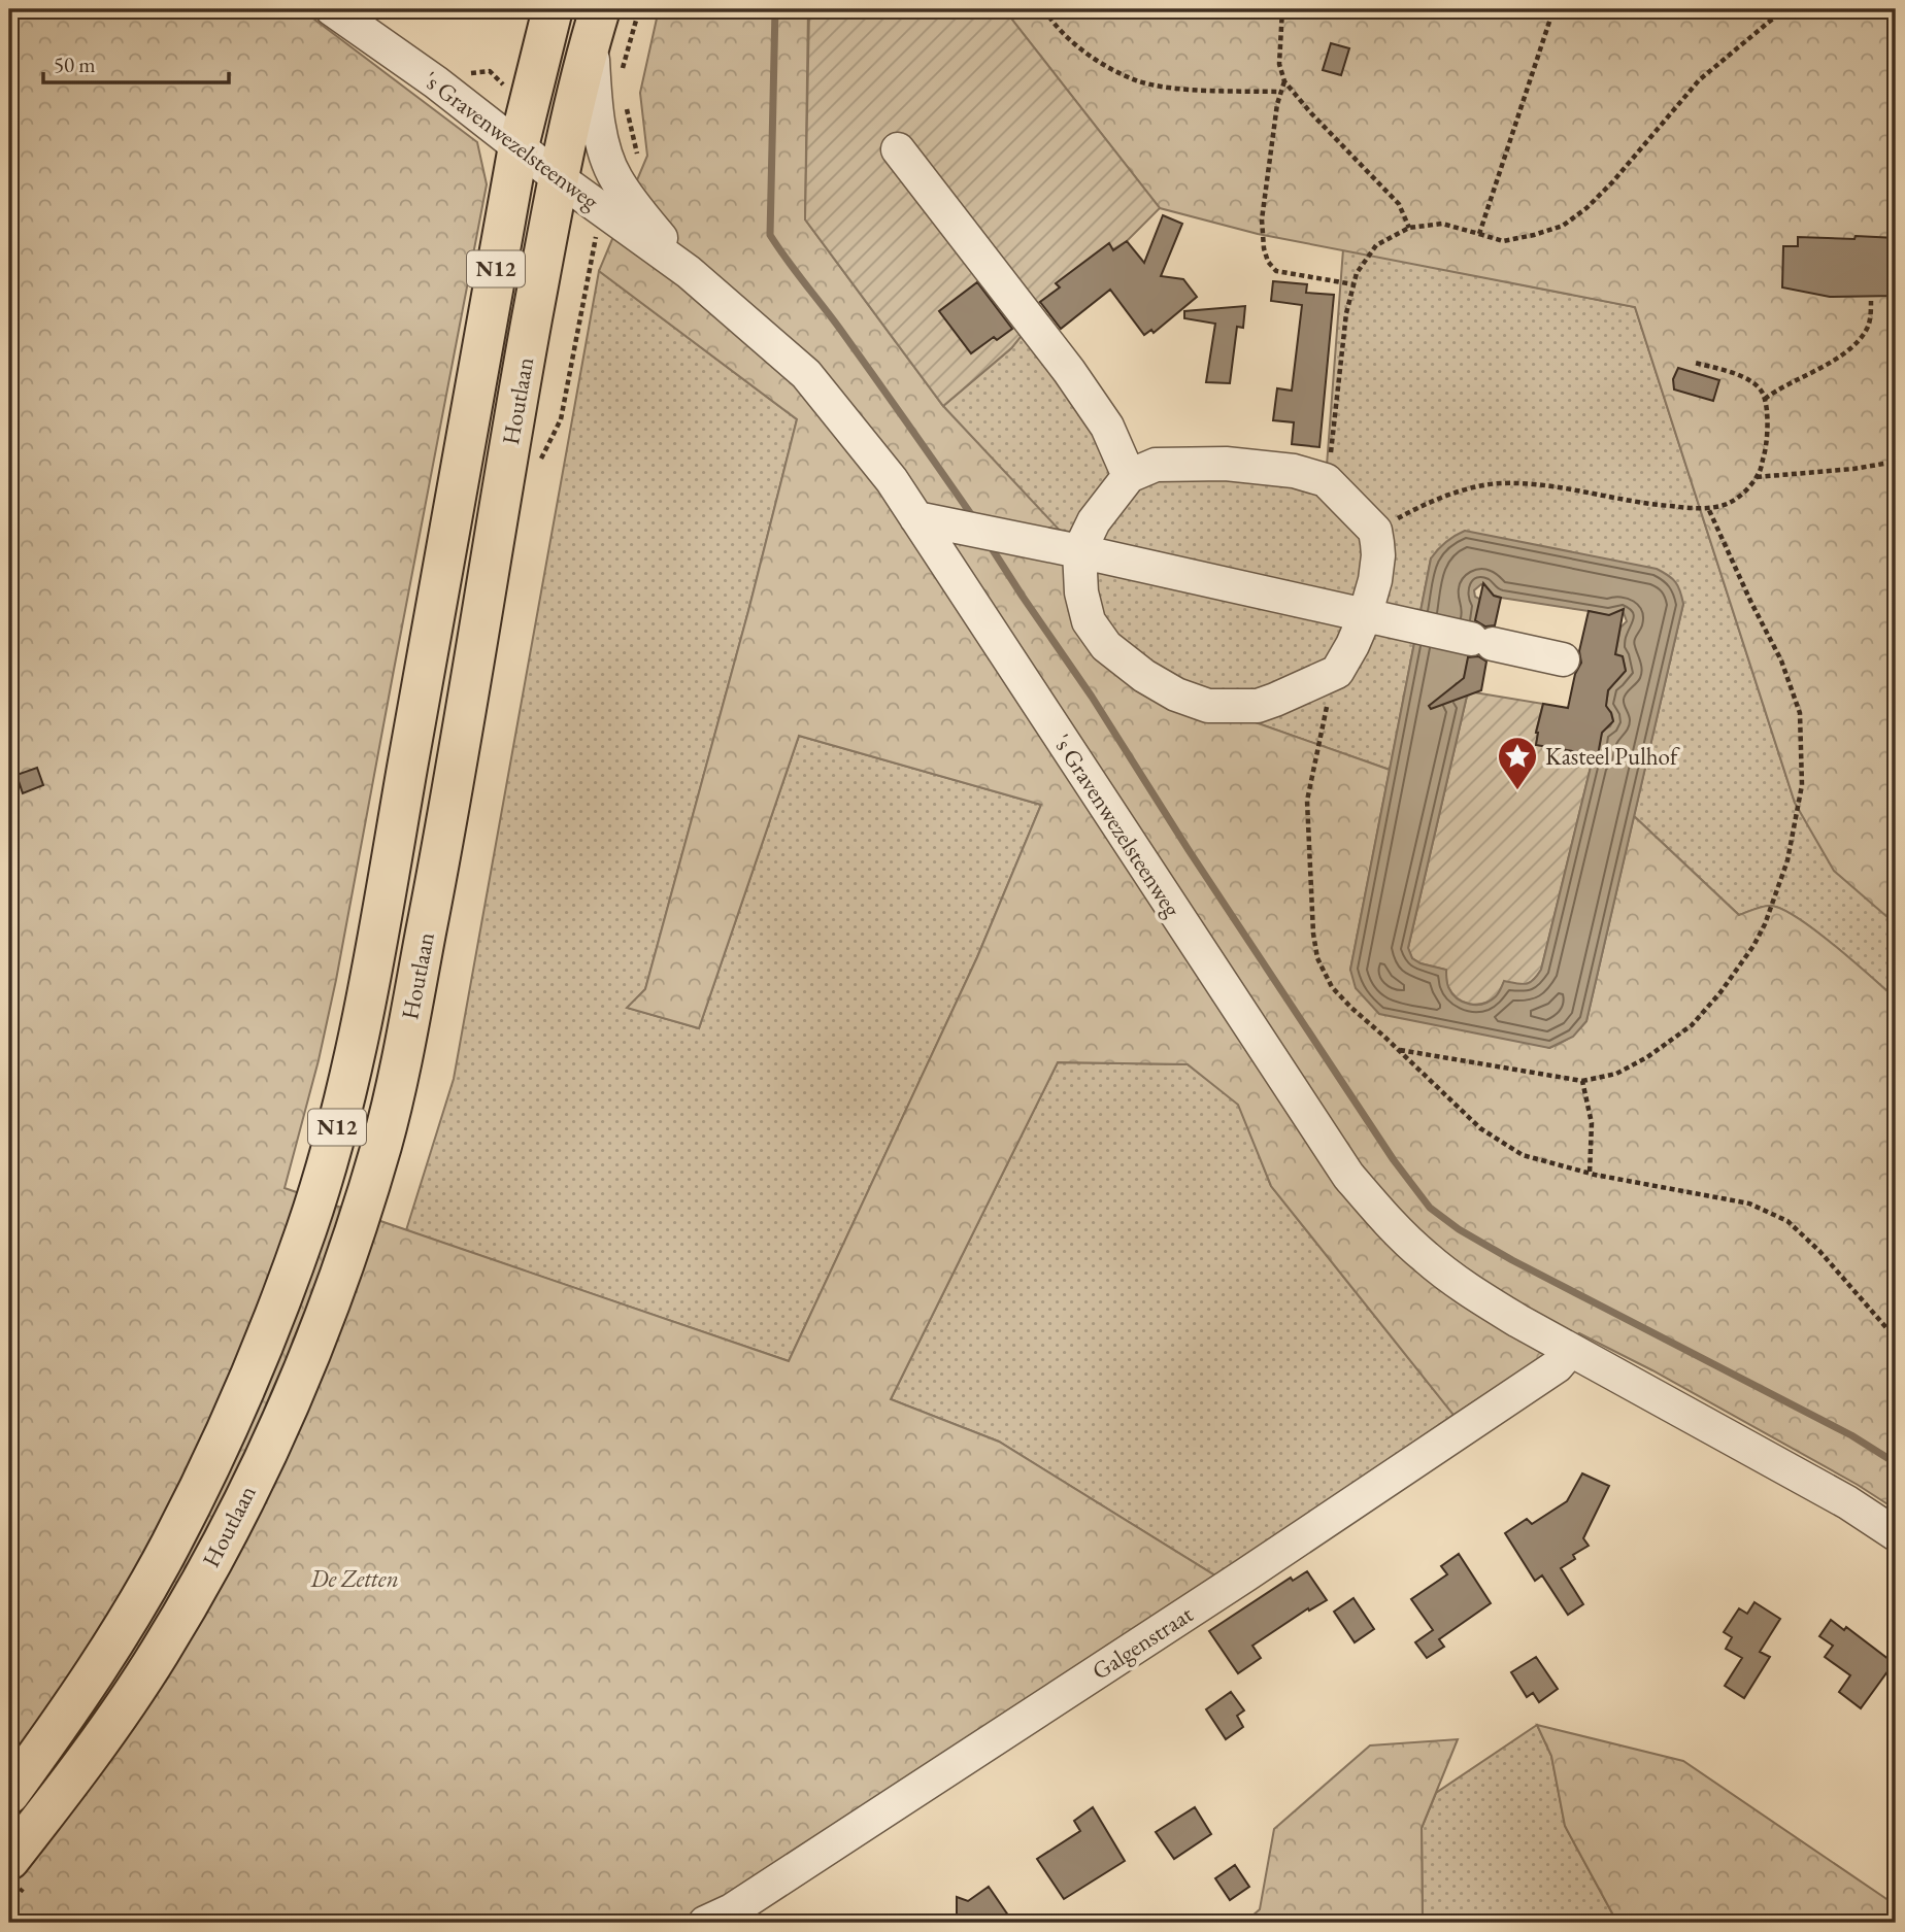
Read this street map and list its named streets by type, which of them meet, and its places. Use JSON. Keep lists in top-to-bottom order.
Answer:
{
  "streets": {
    "main road": ["N12", "Houtlaan"],
    "street": ["'s Gravenwezelsteenweg", "Galgenstraat"]
  },
  "crossings": [
    ["'s Gravenwezelsteenweg", "Houtlaan"],
    ["'s Gravenwezelsteenweg", "Galgenstraat"]
  ],
  "parks": ["De Zetten"],
  "places": {
    "place": ["Kasteel Pulhof"]
  },
  "scale_bar": "50 m"
}
